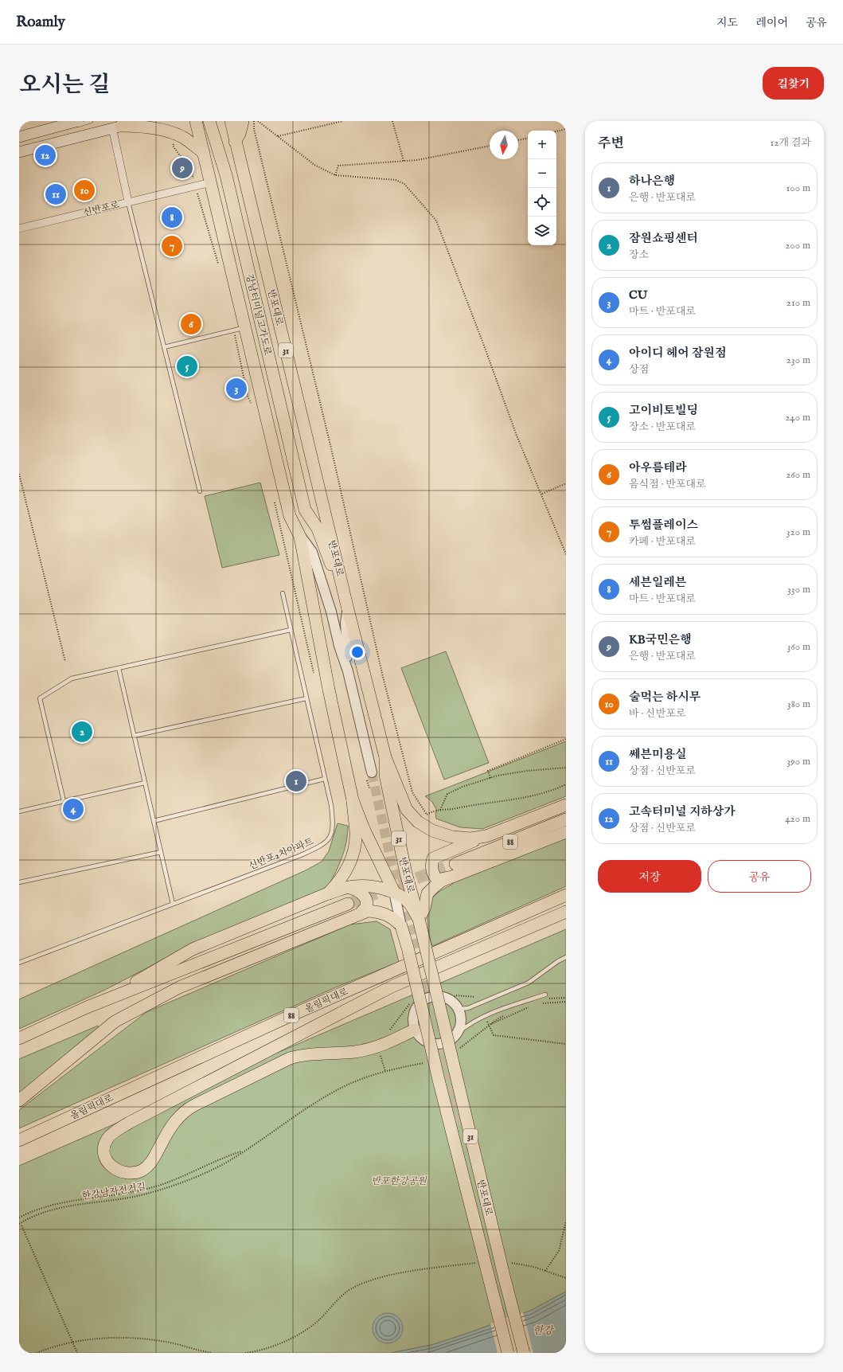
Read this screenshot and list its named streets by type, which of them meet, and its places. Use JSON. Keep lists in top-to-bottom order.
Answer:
{
  "streets": {
    "main road": [
      "반포대로",
      "강남터미널고가도로",
      "31",
      "88",
      "올림픽대로"
    ],
    "street": ["신반포로"],
    "lane": ["신반포2차아파트"],
    "path": ["한강남자전거길"]
  },
  "crossings": [
    ["반포대로", "31"],
    ["강남터미널고가도로", "31"]
  ],
  "water": ["한강"],
  "parks": ["반포한강공원"],
  "north": "bottom",
  "page": {
    "header": "Roamly",
    "nav": ["지도", "레이어", "공유"],
    "title": "오시는 길",
    "buttons": [
      "길찾기",
      ["저장", "공유"]
    ],
    "heading": ["주변", "12개 결과"],
    "map_buttons": ["+", "−"],
    "pins": [
      "12",
      "9",
      "10",
      "11",
      "8",
      "7",
      "6",
      "5",
      "3",
      "2",
      "1",
      "4"
    ],
    "list": [
      {
        "mark": "1",
        "name": "하나은행",
        "note": "은행 · 반포대로",
        "value": "100 m"
      },
      {
        "mark": "2",
        "name": "잠원쇼핑센터",
        "note": "장소",
        "value": "200 m"
      },
      {
        "mark": "3",
        "name": "CU",
        "note": "마트 · 반포대로",
        "value": "210 m"
      },
      {
        "mark": "4",
        "name": "아이디 헤어 잠원점",
        "note": "상점",
        "value": "230 m"
      },
      {
        "mark": "5",
        "name": "고이비토빌딩",
        "note": "장소 · 반포대로",
        "value": "240 m"
      },
      {
        "mark": "6",
        "name": "아우름테라",
        "note": "음식점 · 반포대로",
        "value": "260 m"
      },
      {
        "mark": "7",
        "name": "투썸플레이스",
        "note": "카페 · 반포대로",
        "value": "320 m"
      },
      {
        "mark": "8",
        "name": "세븐일레븐",
        "note": "마트 · 반포대로",
        "value": "330 m"
      },
      {
        "mark": "9",
        "name": "KB국민은행",
        "note": "은행 · 반포대로",
        "value": "360 m"
      },
      {
        "mark": "10",
        "name": "술먹는 하시무",
        "note": "바 · 신반포로",
        "value": "380 m"
      },
      {
        "mark": "11",
        "name": "쎄븐미용실",
        "note": "상점 · 신반포로",
        "value": "390 m"
      },
      {
        "mark": "12",
        "name": "고속터미널 지하상가",
        "note": "상점 · 신반포로",
        "value": "420 m"
      }
    ]
  }
}
